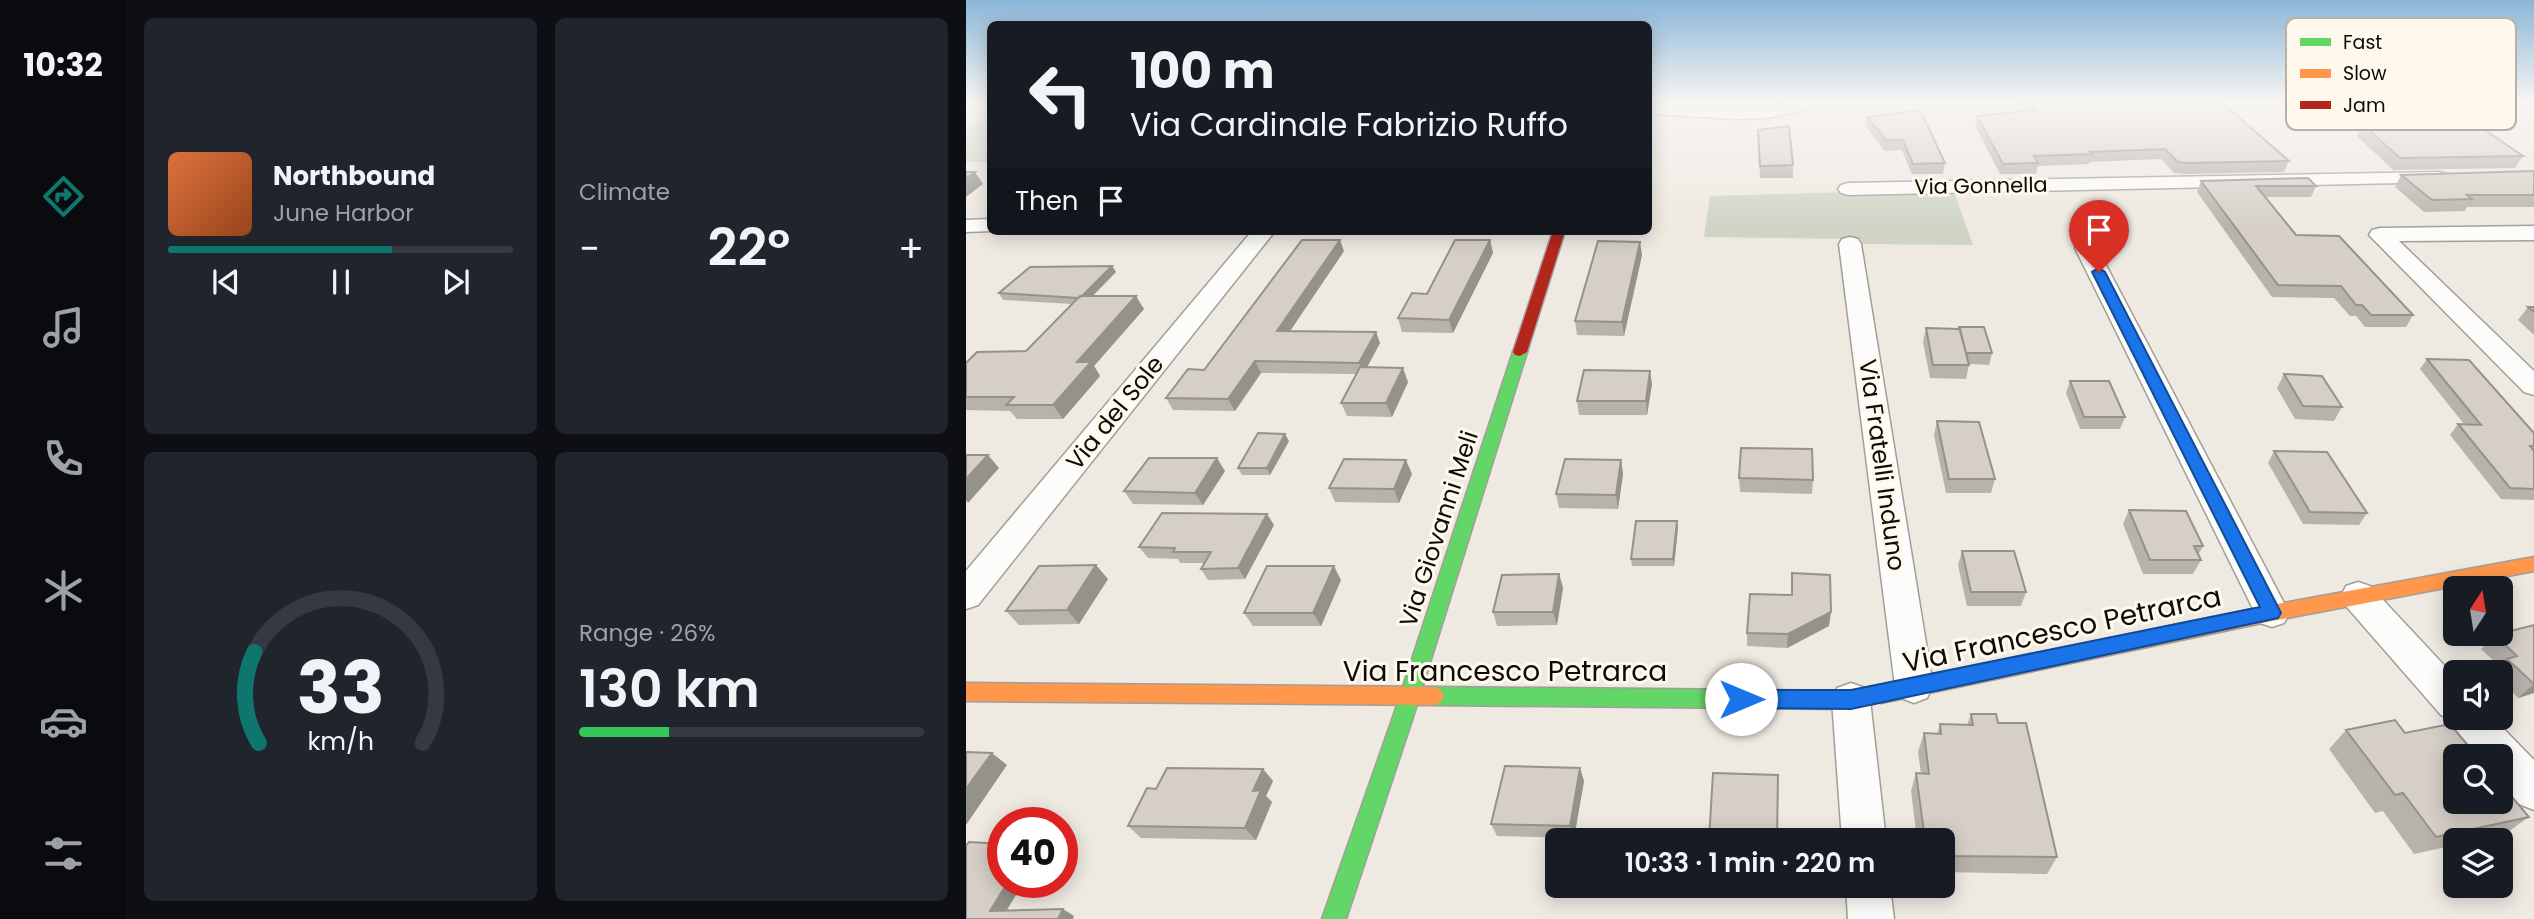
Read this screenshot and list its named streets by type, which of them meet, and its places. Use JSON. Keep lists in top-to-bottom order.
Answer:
{
  "streets": {
    "street": [
      "Via Gonnella",
      "Via del Sole",
      "Via Fratelli Induno",
      "Via Giovanni Meli",
      "Via Francesco Petrarca"
    ]
  },
  "crossings": [
    ["Via Fratelli Induno", "Via Francesco Petrarca"],
    ["Via Giovanni Meli", "Via Francesco Petrarca"]
  ],
  "legend": ["Fast", "Slow", "Jam"],
  "north": "top",
  "page": {
    "tabs": "10:32",
    "tile": [
      "Climate",
      ["Range · 26%", "130 km"]
    ],
    "turn": ["100 m", "Via Cardinale Fabrizio Ruffo"],
    "song": ["Northbound", "June Harbor"],
    "then": "Then",
    "heat": ["−", "22°", "+"],
    "limit": "40",
    "trip": "10:33 · 1 min · 220 m",
    "gauge": ["33", "km/h"]
  }
}
